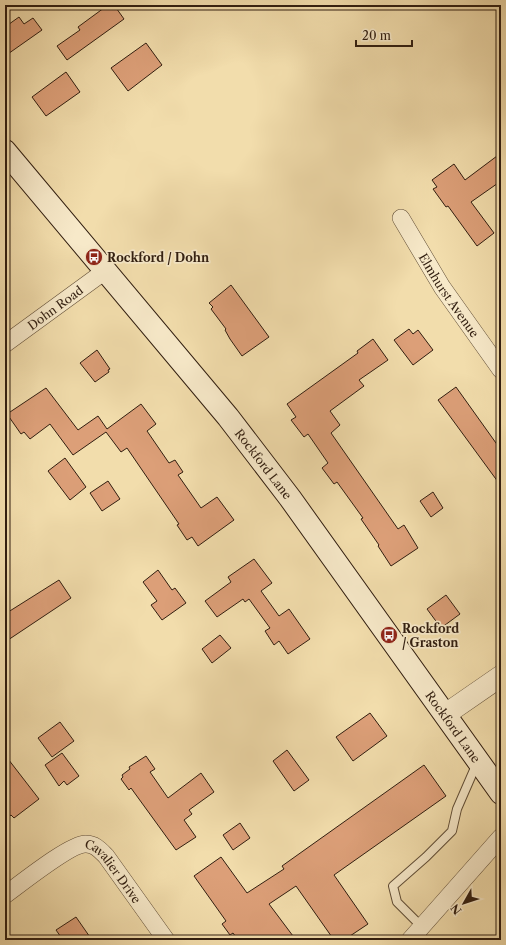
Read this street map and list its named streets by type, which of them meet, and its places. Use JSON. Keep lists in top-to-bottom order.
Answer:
{
  "streets": {
    "main road": ["Rockford Lane"],
    "street": ["Elmhurst Avenue", "Dohn Road", "Cavalier Drive"]
  },
  "crossings": [
    ["Dohn Road", "Rockford Lane"]
  ],
  "places": {
    "bus stop": ["Rockford / Dohn", "Rockford / Graston"]
  },
  "scale_bar": "20 m",
  "north": "bottom left"
}
